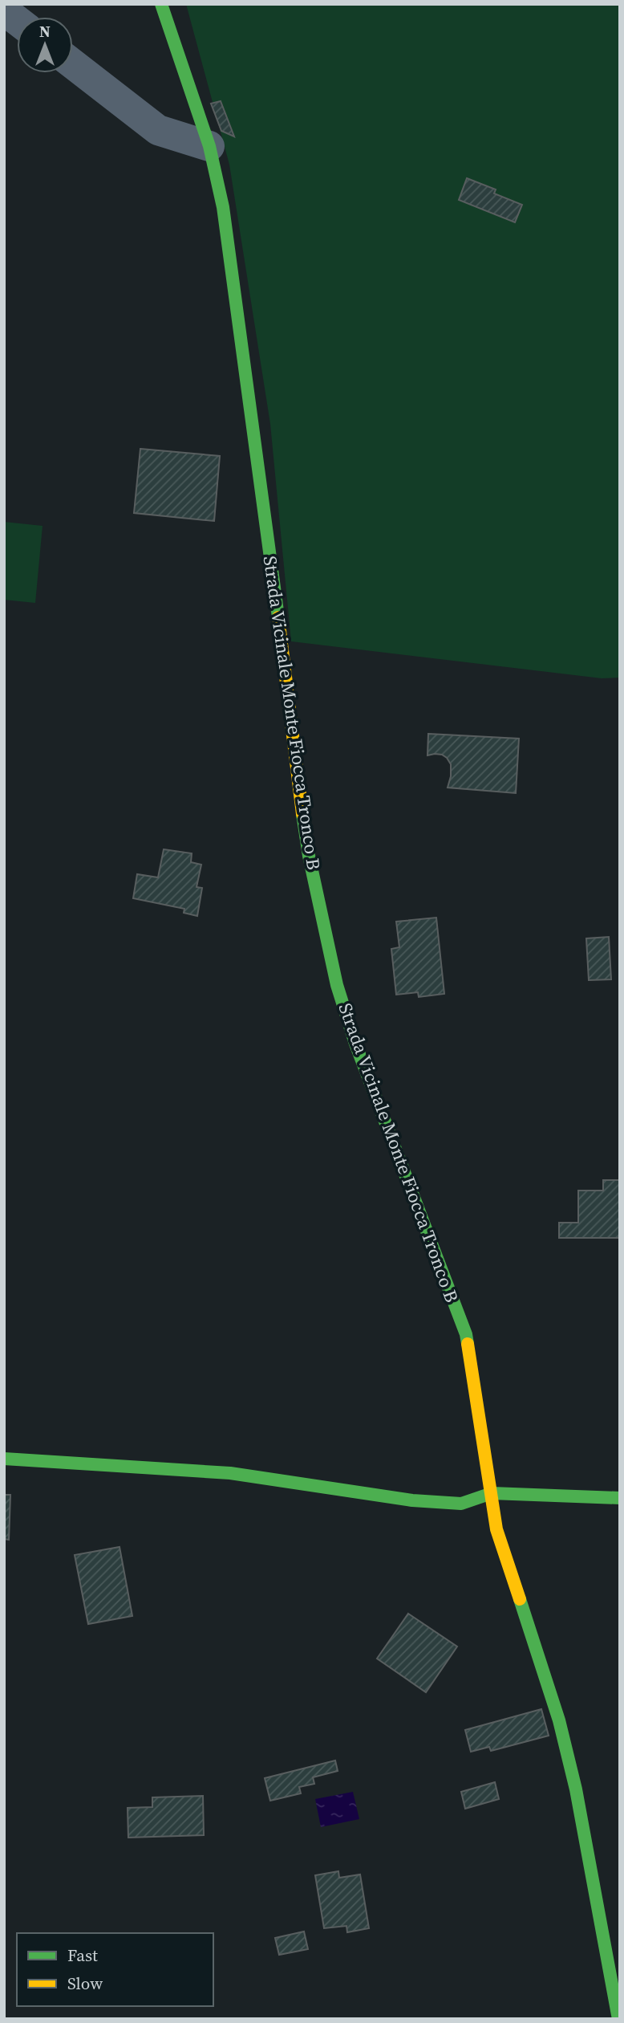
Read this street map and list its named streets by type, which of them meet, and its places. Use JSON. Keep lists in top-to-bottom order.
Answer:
{
  "streets": {
    "street": ["Strada Vicinale Monte Fiocca Tronco B"]
  },
  "legend": ["Fast", "Slow"],
  "north": "top"
}
